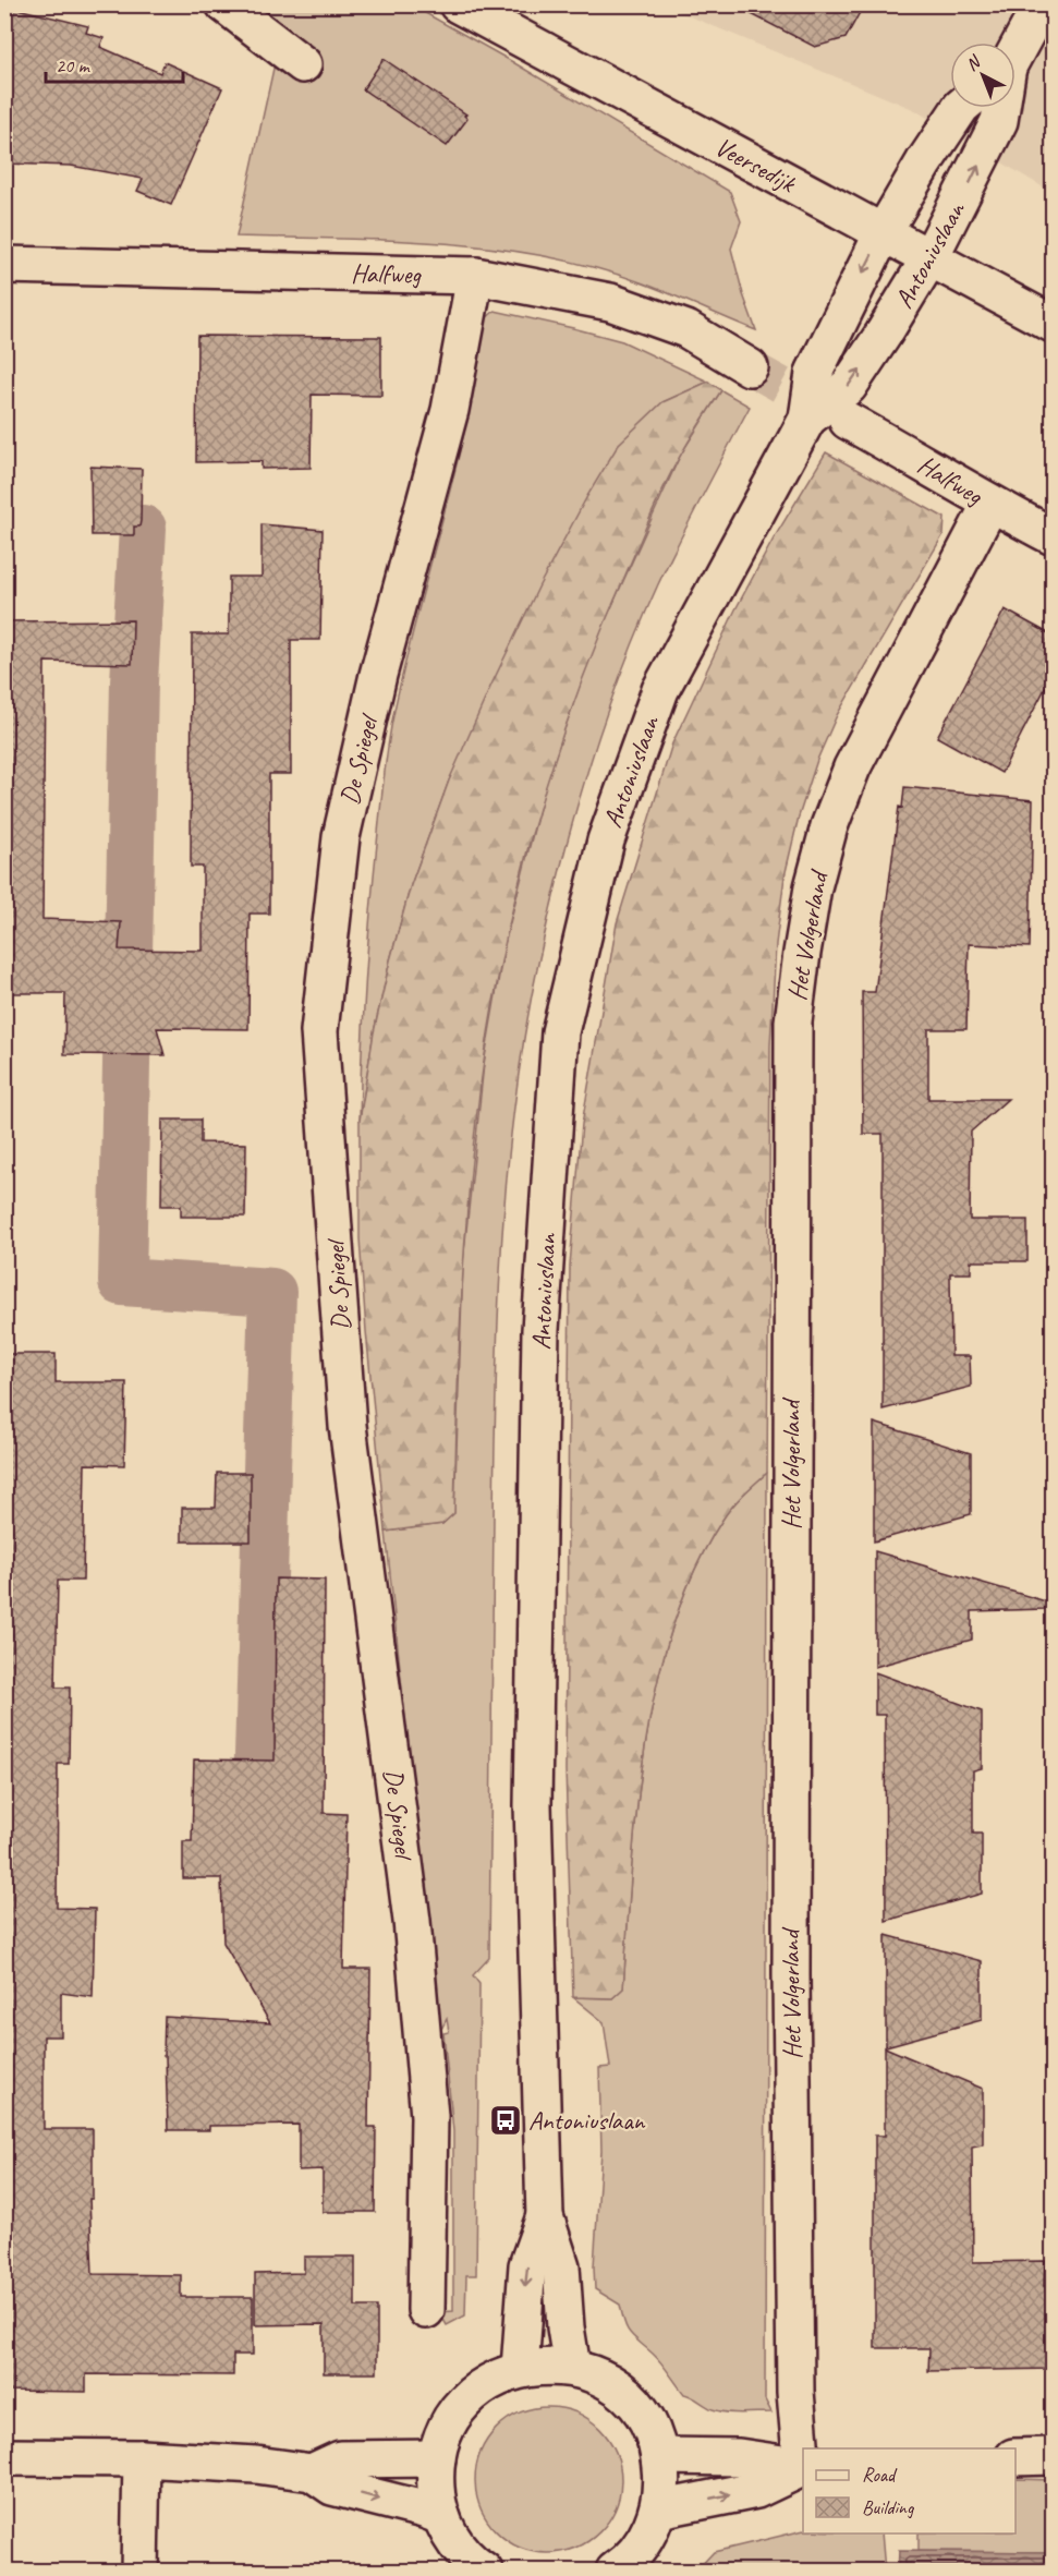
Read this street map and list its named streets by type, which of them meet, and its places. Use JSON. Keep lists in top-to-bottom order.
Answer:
{
  "streets": {
    "street": [
      "Veersedijk",
      "Antoniuslaan",
      "Halfweg",
      "De Spiegel",
      "Het Volgerland"
    ]
  },
  "crossings": [
    ["Veersedijk", "Antoniuslaan"],
    ["Halfweg", "De Spiegel"],
    ["Halfweg", "Het Volgerland"]
  ],
  "places": {
    "bus stop": ["Antoniuslaan"]
  },
  "legend": ["Road", "Building"],
  "scale_bar": "20 m",
  "north": "top left"
}
